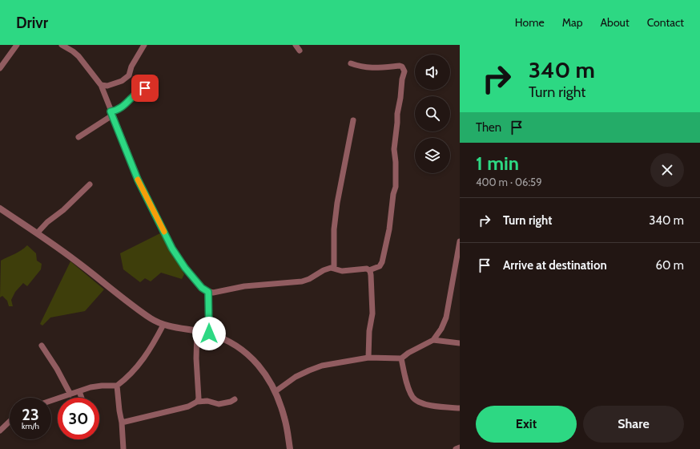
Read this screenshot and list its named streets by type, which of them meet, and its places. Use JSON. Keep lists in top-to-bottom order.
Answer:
{
  "page": {
    "header": "Drivr",
    "nav": [
      "Home",
      "Map",
      "About",
      "Contact"
    ],
    "turn": ["340 m", "Turn right"],
    "then": "Then",
    "heading": ["1 min", "400 m · 06:59"],
    "list": [
      {
        "name": "Turn right",
        "value": "340 m"
      },
      {
        "name": "Arrive at destination",
        "value": "60 m"
      }
    ],
    "speed": "23 km/h",
    "limit": "30",
    "buttons": ["Exit", "Share"]
  }
}
